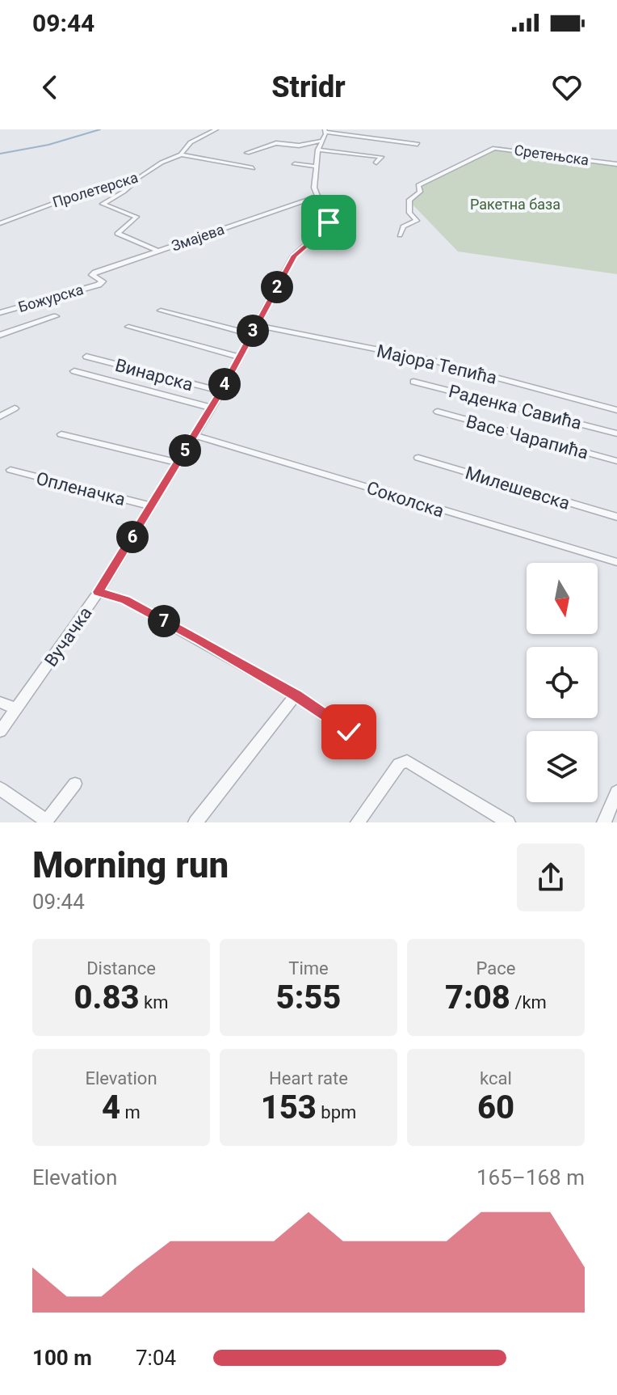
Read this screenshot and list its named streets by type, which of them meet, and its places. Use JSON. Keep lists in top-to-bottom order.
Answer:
{
  "streets": {
    "street": [
      "Сретењска",
      "Пролетерска",
      "Змајева",
      "Божурска",
      "Мајора Тепића",
      "Винарска",
      "Раденка Савића",
      "Васе Чарапића",
      "Милешевска",
      "Опленачка",
      "Соколска",
      "Вучачка"
    ]
  },
  "crossings": [
    ["Змајева", "Божурска"],
    ["Змајева", "Вучачка"],
    ["Мајора Тепића", "Вучачка"],
    ["Винарска", "Вучачка"],
    ["Опленачка", "Вучачка"],
    ["Соколска", "Вучачка"]
  ],
  "parks": ["Ракетна база"],
  "north": "bottom",
  "page": {
    "status": "09:44",
    "header": "Stridr",
    "pins": [
      "2",
      "3",
      "4",
      "5",
      "6",
      "7"
    ],
    "heading": ["Morning run", "09:44"],
    "stats": [
      ["Distance", "0.83 km"],
      ["Time", "5:55"],
      ["Pace", "7:08 /km"],
      ["Elevation", "4 m"],
      ["Heart rate", "153 bpm"],
      ["kcal", "60"]
    ],
    "chart": ["Elevation", "165–168 m"],
    "list": [
      {
        "name": "100 m",
        "note": "7:04"
      }
    ]
  }
}
